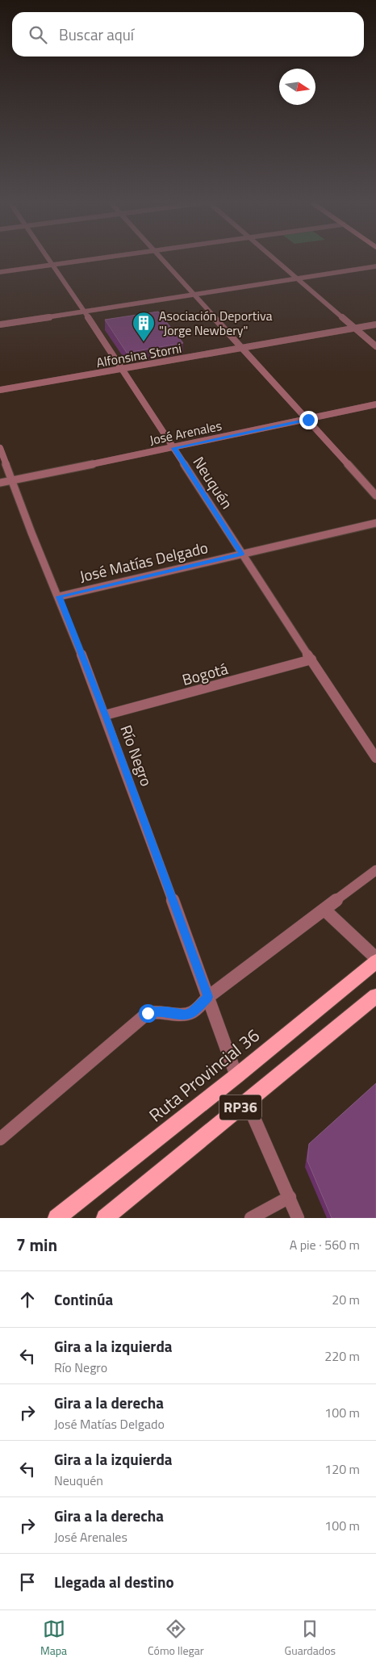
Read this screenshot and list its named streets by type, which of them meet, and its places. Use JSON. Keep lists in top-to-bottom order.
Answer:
{
  "streets": {
    "main road": ["Ruta Provincial 36", "RP36"],
    "street": [
      "Alfonsina Storni",
      "José Arenales",
      "Neuquén",
      "José Matías Delgado",
      "Bogotá",
      "Río Negro"
    ]
  },
  "crossings": [
    ["Alfonsina Storni", "Neuquén"],
    ["José Arenales", "Neuquén"],
    ["José Arenales", "Río Negro"],
    ["Neuquén", "José Matías Delgado"],
    ["Neuquén", "Bogotá"],
    ["José Matías Delgado", "Río Negro"],
    ["Bogotá", "Río Negro"],
    ["Río Negro", "Ruta Provincial 36"]
  ],
  "places": {
    "building": ["Asociación Deportiva \"Jorge Newbery\""]
  },
  "north": "right",
  "page": {
    "search": "Buscar aquí",
    "heading": ["7 min", "A pie · 560 m"],
    "list": [
      ["Continúa", "20 m"],
      ["Gira a la izquierda", "Río Negro", "220 m"],
      ["Gira a la derecha", "José Matías Delgado", "100 m"],
      ["Gira a la izquierda", "Neuquén", "120 m"],
      ["Gira a la derecha", "José Arenales", "100 m"],
      "Llegada al destino"
    ],
    "nav": ["Mapa", "Cómo llegar", "Guardados"]
  }
}
